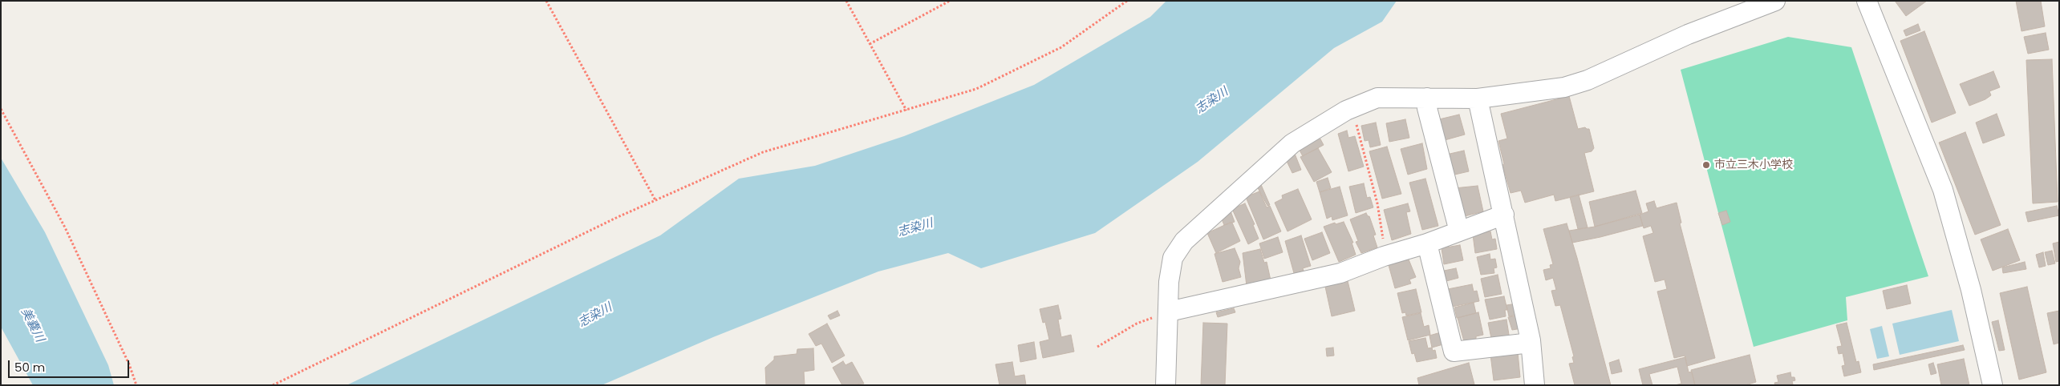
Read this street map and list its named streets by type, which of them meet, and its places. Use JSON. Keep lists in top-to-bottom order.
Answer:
{
  "water": ["志染川", "美嚢川"],
  "places": ["市立三木小学校"],
  "scale_bar": "50 m"
}
